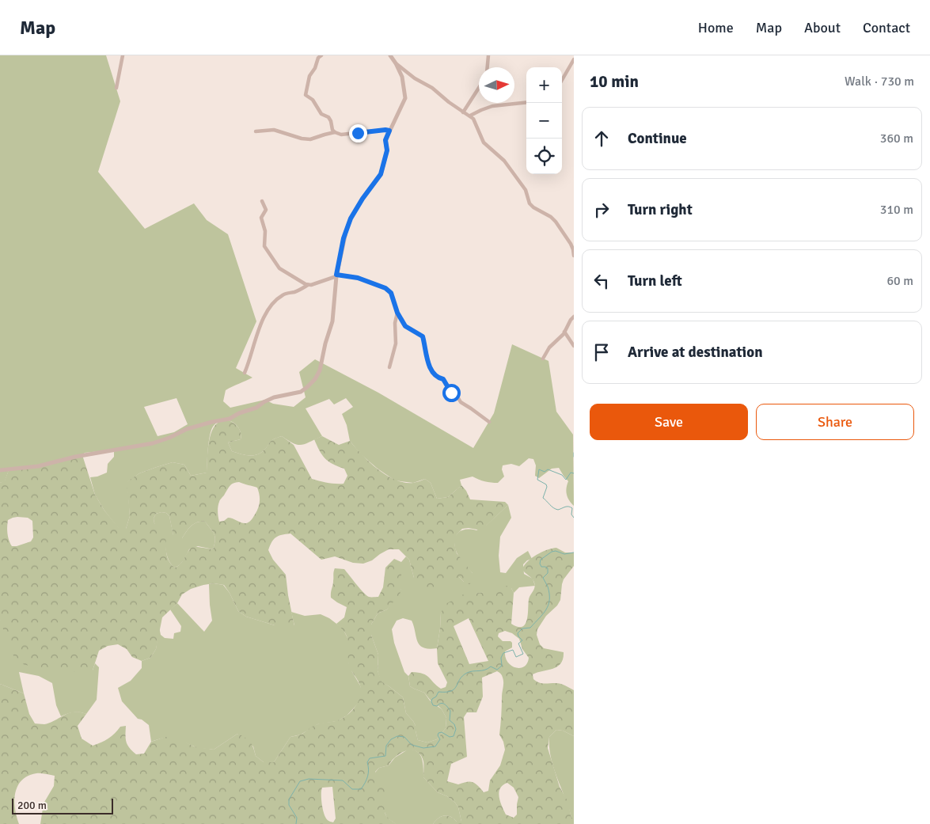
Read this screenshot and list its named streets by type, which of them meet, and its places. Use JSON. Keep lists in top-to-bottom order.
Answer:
{
  "scale_bar": "200 m",
  "north": "right",
  "page": {
    "header": "Map",
    "nav": [
      "Home",
      "Map",
      "About",
      "Contact"
    ],
    "heading": ["10 min", "Walk · 730 m"],
    "map_buttons": ["+", "−"],
    "list": [
      ["Continue", "360 m"],
      ["Turn right", "310 m"],
      ["Turn left", "60 m"],
      "Arrive at destination"
    ],
    "buttons": ["Save", "Share"],
    "scale": "200 m"
  }
}
